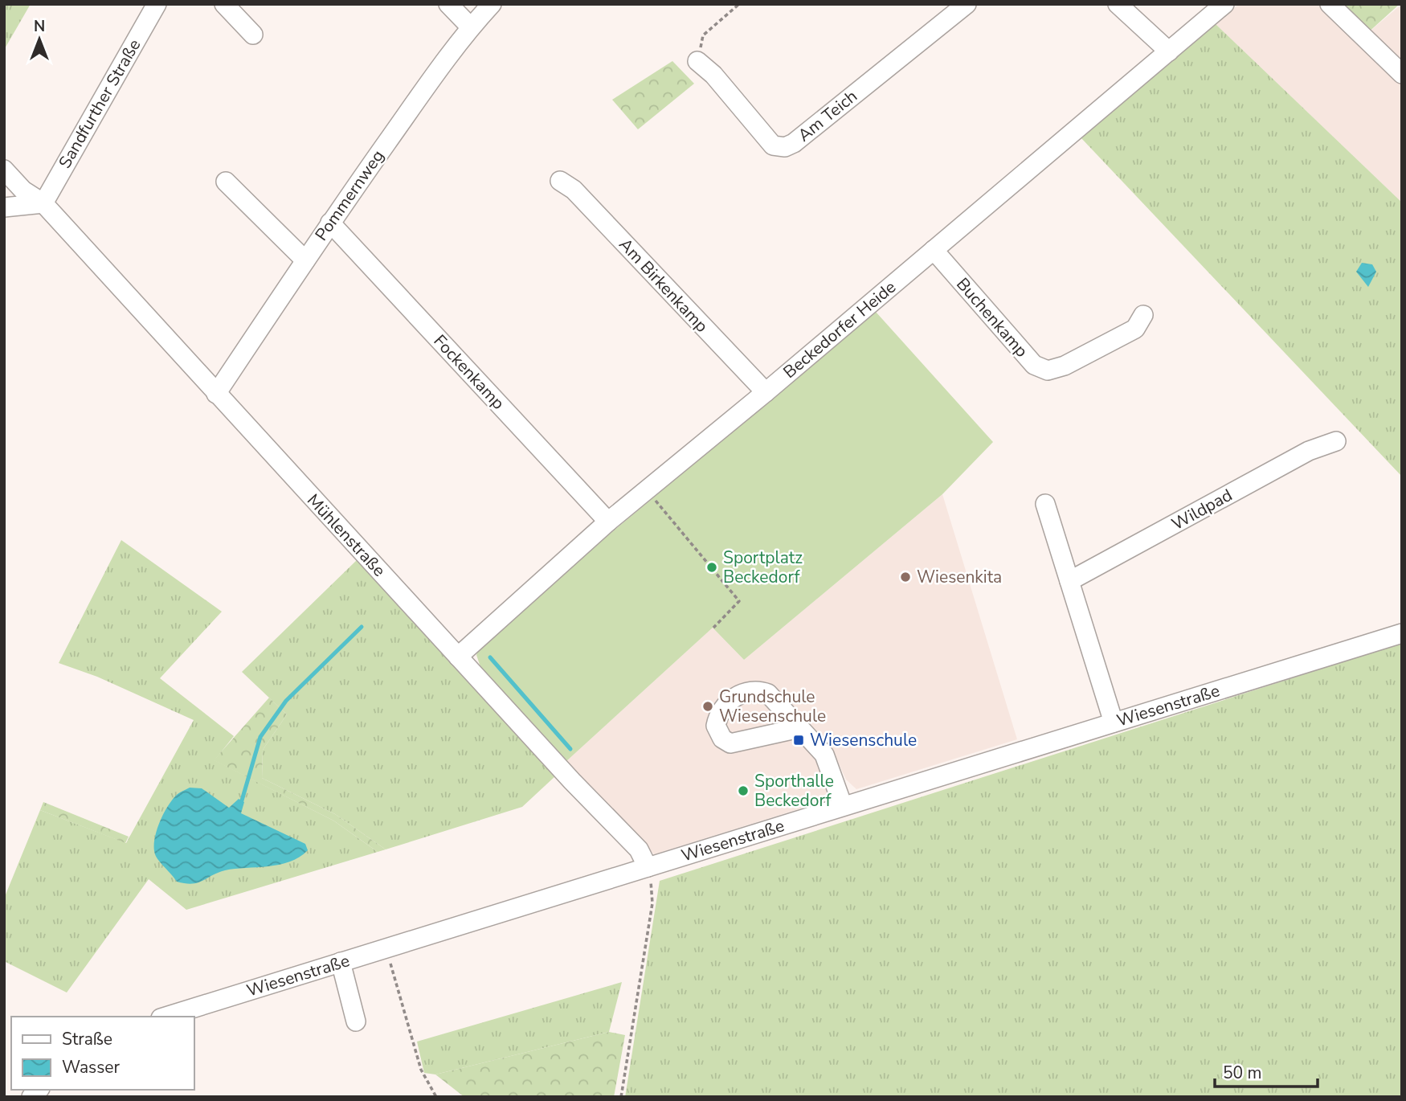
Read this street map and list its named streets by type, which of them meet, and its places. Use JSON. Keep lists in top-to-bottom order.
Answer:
{
  "streets": {
    "street": [
      "Sandfurther Straße",
      "Am Teich",
      "Pommernweg",
      "Am Birkenkamp",
      "Buchenkamp",
      "Beckedorfer Heide",
      "Fockenkamp",
      "Wildpad",
      "Mühlenstraße",
      "Wiesenstraße"
    ]
  },
  "crossings": [
    ["Sandfurther Straße", "Mühlenstraße"],
    ["Pommernweg", "Fockenkamp"],
    ["Pommernweg", "Mühlenstraße"],
    ["Am Birkenkamp", "Beckedorfer Heide"],
    ["Buchenkamp", "Beckedorfer Heide"],
    ["Beckedorfer Heide", "Fockenkamp"],
    ["Beckedorfer Heide", "Mühlenstraße"],
    ["Mühlenstraße", "Wiesenstraße"]
  ],
  "places": {
    "other": [
      "Sportplatz Beckedorf",
      "Wiesenkita",
      "Grundschule Wiesenschule",
      "Sporthalle Beckedorf"
    ],
    "transit": ["Wiesenschule"]
  },
  "legend": ["Straße", "Wasser"],
  "scale_bar": "50 m",
  "north": "top"
}
